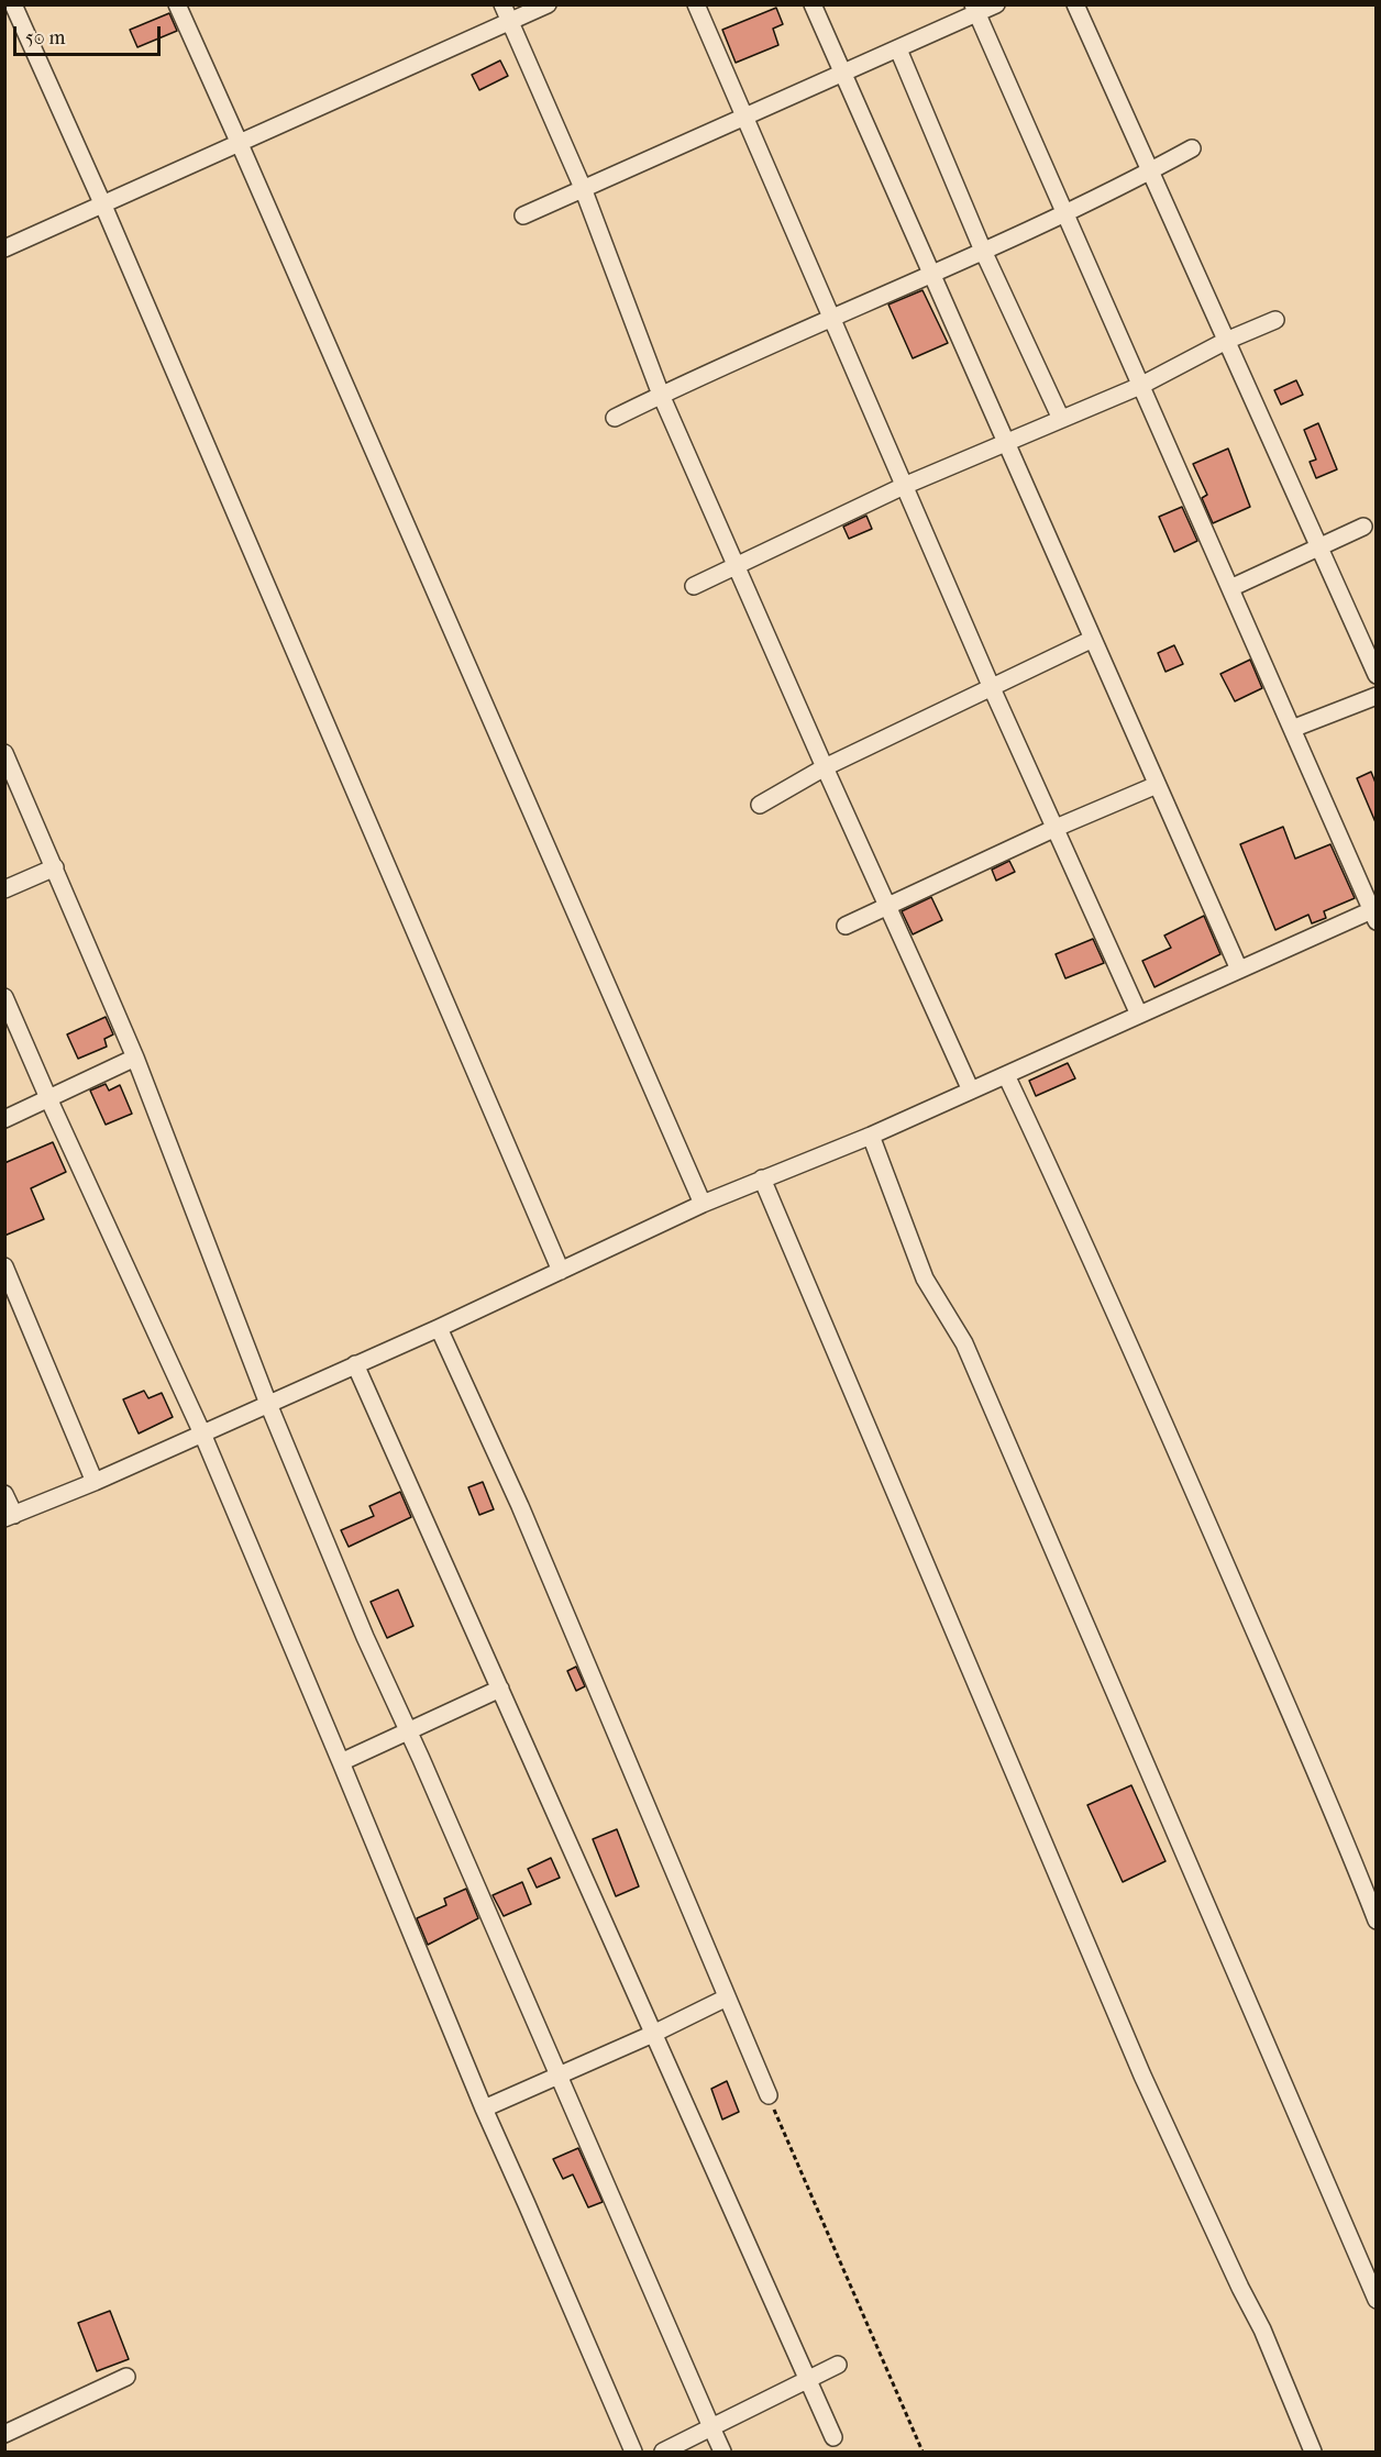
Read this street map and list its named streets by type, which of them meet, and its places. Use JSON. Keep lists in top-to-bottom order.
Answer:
{
  "scale_bar": "50 m"
}
